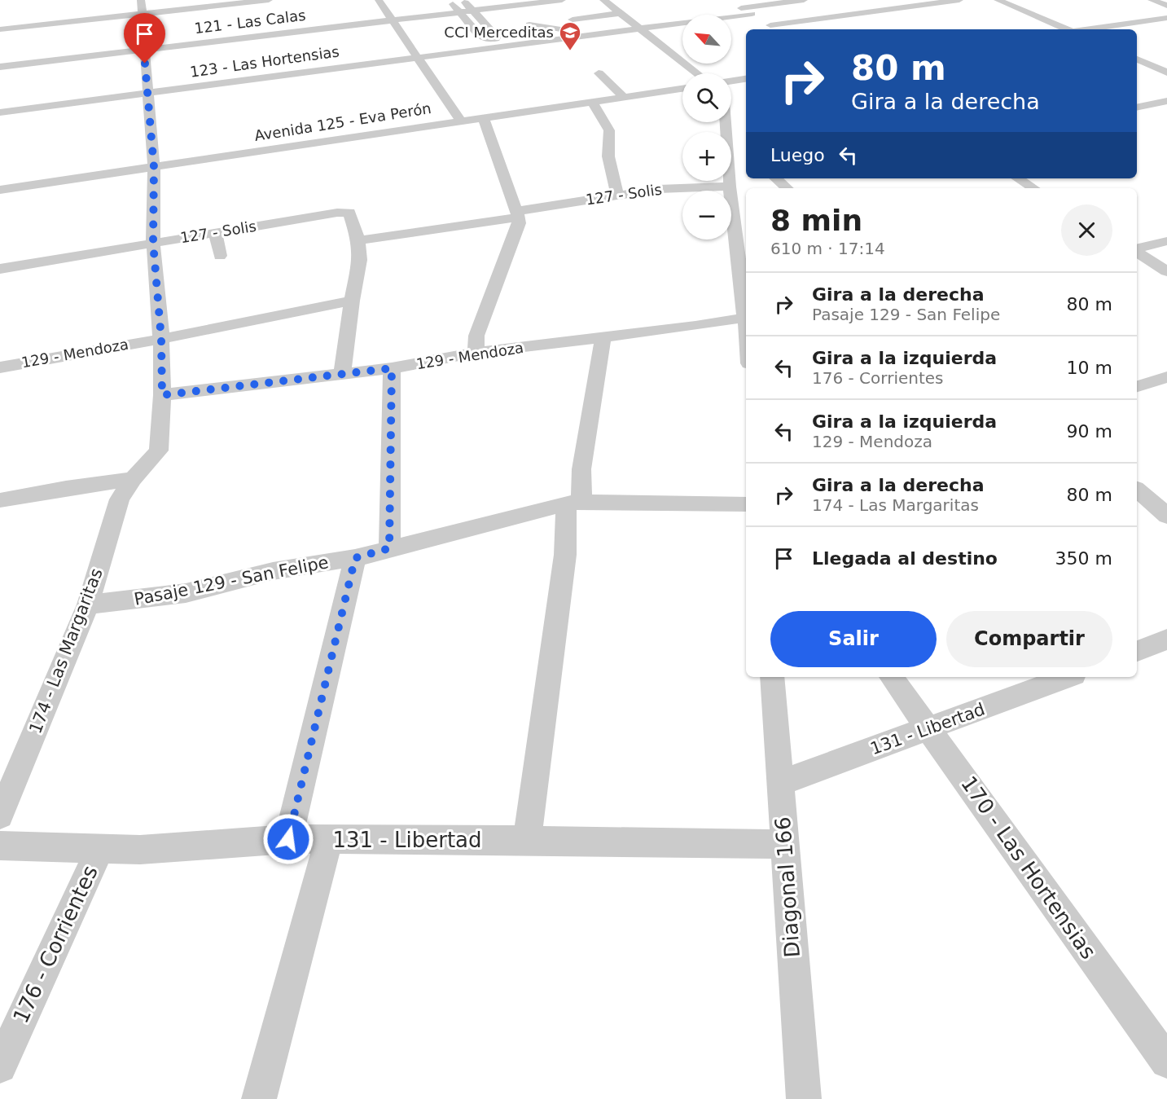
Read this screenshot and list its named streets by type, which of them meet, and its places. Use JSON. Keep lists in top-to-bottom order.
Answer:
{
  "streets": {
    "street": [
      "121 - Las Calas",
      "123 - Las Hortensias",
      "Avenida 125 - Eva Perón",
      "127 - Solis",
      "129 - Mendoza",
      "Pasaje 129 - San Felipe",
      "174 - Las Margaritas",
      "131 - Libertad",
      "170 - Las Hortensias",
      "Diagonal 166",
      "176 - Corrientes"
    ]
  },
  "crossings": [
    ["121 - Las Calas", "174 - Las Margaritas"],
    ["123 - Las Hortensias", "174 - Las Margaritas"],
    ["Avenida 125 - Eva Perón", "174 - Las Margaritas"],
    ["127 - Solis", "174 - Las Margaritas"],
    ["129 - Mendoza", "174 - Las Margaritas"],
    ["Pasaje 129 - San Felipe", "174 - Las Margaritas"],
    ["131 - Libertad", "170 - Las Hortensias"],
    ["131 - Libertad", "Diagonal 166"],
    ["131 - Libertad", "176 - Corrientes"]
  ],
  "places": {
    "school or university": ["CCI Merceditas"]
  },
  "north": "top left",
  "page": {
    "map_buttons": ["+", "−"],
    "turn": ["80 m", "Gira a la derecha"],
    "then": "Luego",
    "heading": ["8 min", "610 m · 17:14"],
    "list": [
      {
        "name": "Gira a la derecha",
        "note": "Pasaje 129 - San Felipe",
        "value": "80 m"
      },
      {
        "name": "Gira a la izquierda",
        "note": "176 - Corrientes",
        "value": "10 m"
      },
      {
        "name": "Gira a la izquierda",
        "note": "129 - Mendoza",
        "value": "90 m"
      },
      {
        "name": "Gira a la derecha",
        "note": "174 - Las Margaritas",
        "value": "80 m"
      },
      {
        "name": "Llegada al destino",
        "value": "350 m"
      }
    ],
    "buttons": ["Salir", "Compartir"]
  }
}
